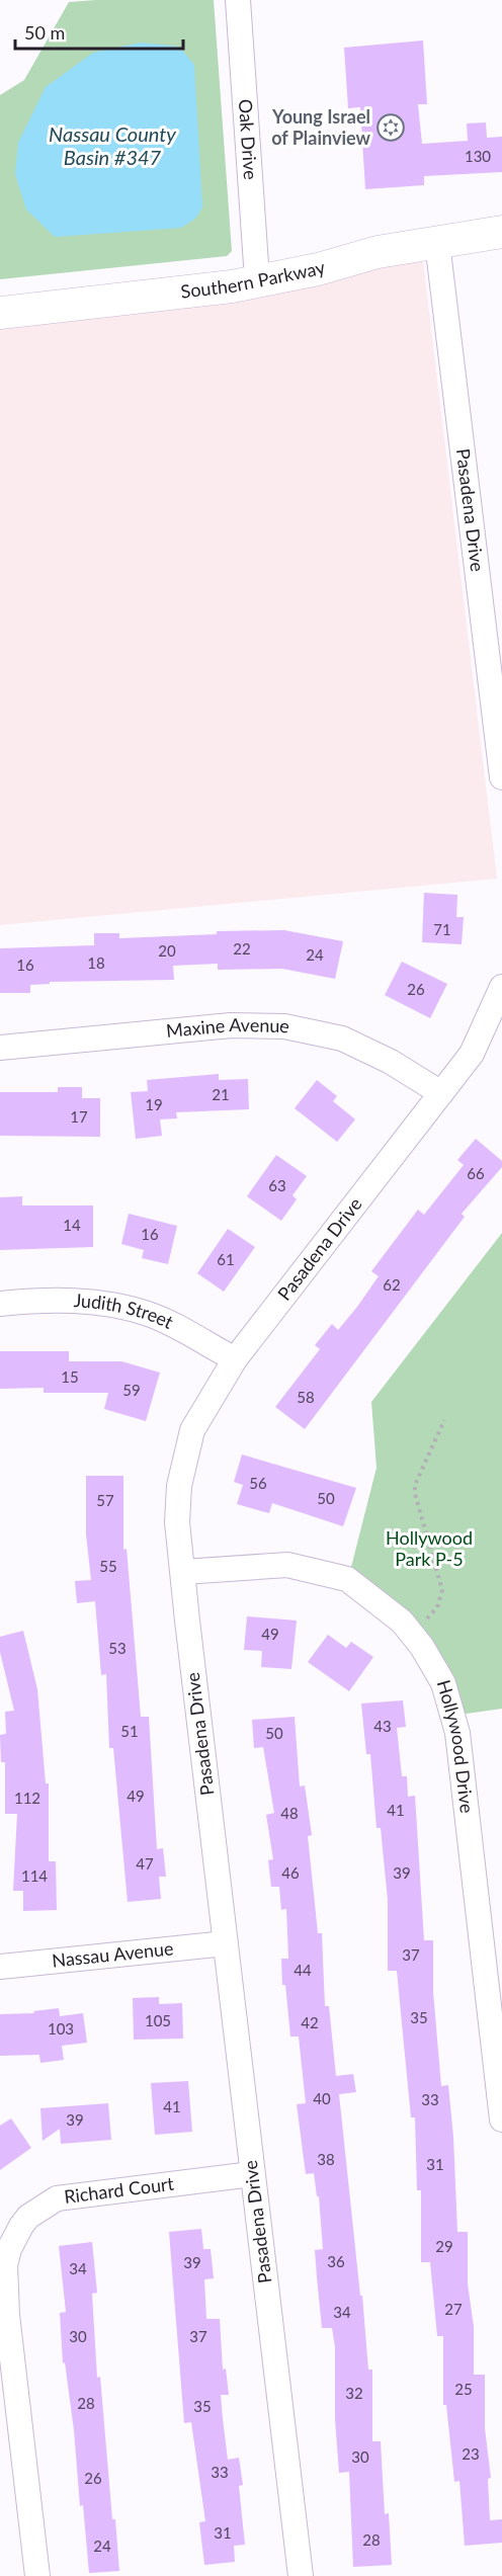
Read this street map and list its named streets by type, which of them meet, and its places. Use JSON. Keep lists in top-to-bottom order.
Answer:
{
  "streets": {
    "street": [
      "Oak Drive",
      "Southern Parkway",
      "Pasadena Drive",
      "Maxine Avenue",
      "Judith Street",
      "Hollywood Drive",
      "Nassau Avenue",
      "Richard Court"
    ]
  },
  "crossings": [
    ["Oak Drive", "Southern Parkway"],
    ["Southern Parkway", "Pasadena Drive"],
    ["Pasadena Drive", "Maxine Avenue"],
    ["Pasadena Drive", "Judith Street"],
    ["Pasadena Drive", "Hollywood Drive"],
    ["Pasadena Drive", "Nassau Avenue"],
    ["Pasadena Drive", "Richard Court"]
  ],
  "water": ["Nassau County Basin #347"],
  "parks": ["Hollywood Park P-5"],
  "places": {
    "synagogue": ["Young Israel of Plainview"]
  },
  "house_numbers": [
    "130",
    "71",
    "22",
    "20",
    "24",
    "18",
    "16",
    "26",
    "21",
    "19",
    "17",
    "66",
    "63",
    "14",
    "16",
    "61",
    "62",
    "15",
    "59",
    "58",
    "56",
    "50",
    "57",
    "55",
    "49",
    "53",
    "43",
    "51",
    "50",
    "49",
    "112",
    "41",
    "48",
    "47",
    "46",
    "39",
    "114",
    "37",
    "44",
    "35",
    "105",
    "42",
    "103",
    "40",
    "33",
    "41",
    "39",
    "38",
    "31",
    "29",
    "36",
    "39",
    "34",
    "27",
    "34",
    "30",
    "37",
    "25",
    "32",
    "28",
    "35",
    "23",
    "30",
    "33",
    "26",
    "31",
    "28",
    "24"
  ],
  "scale_bar": "50 m"
}
